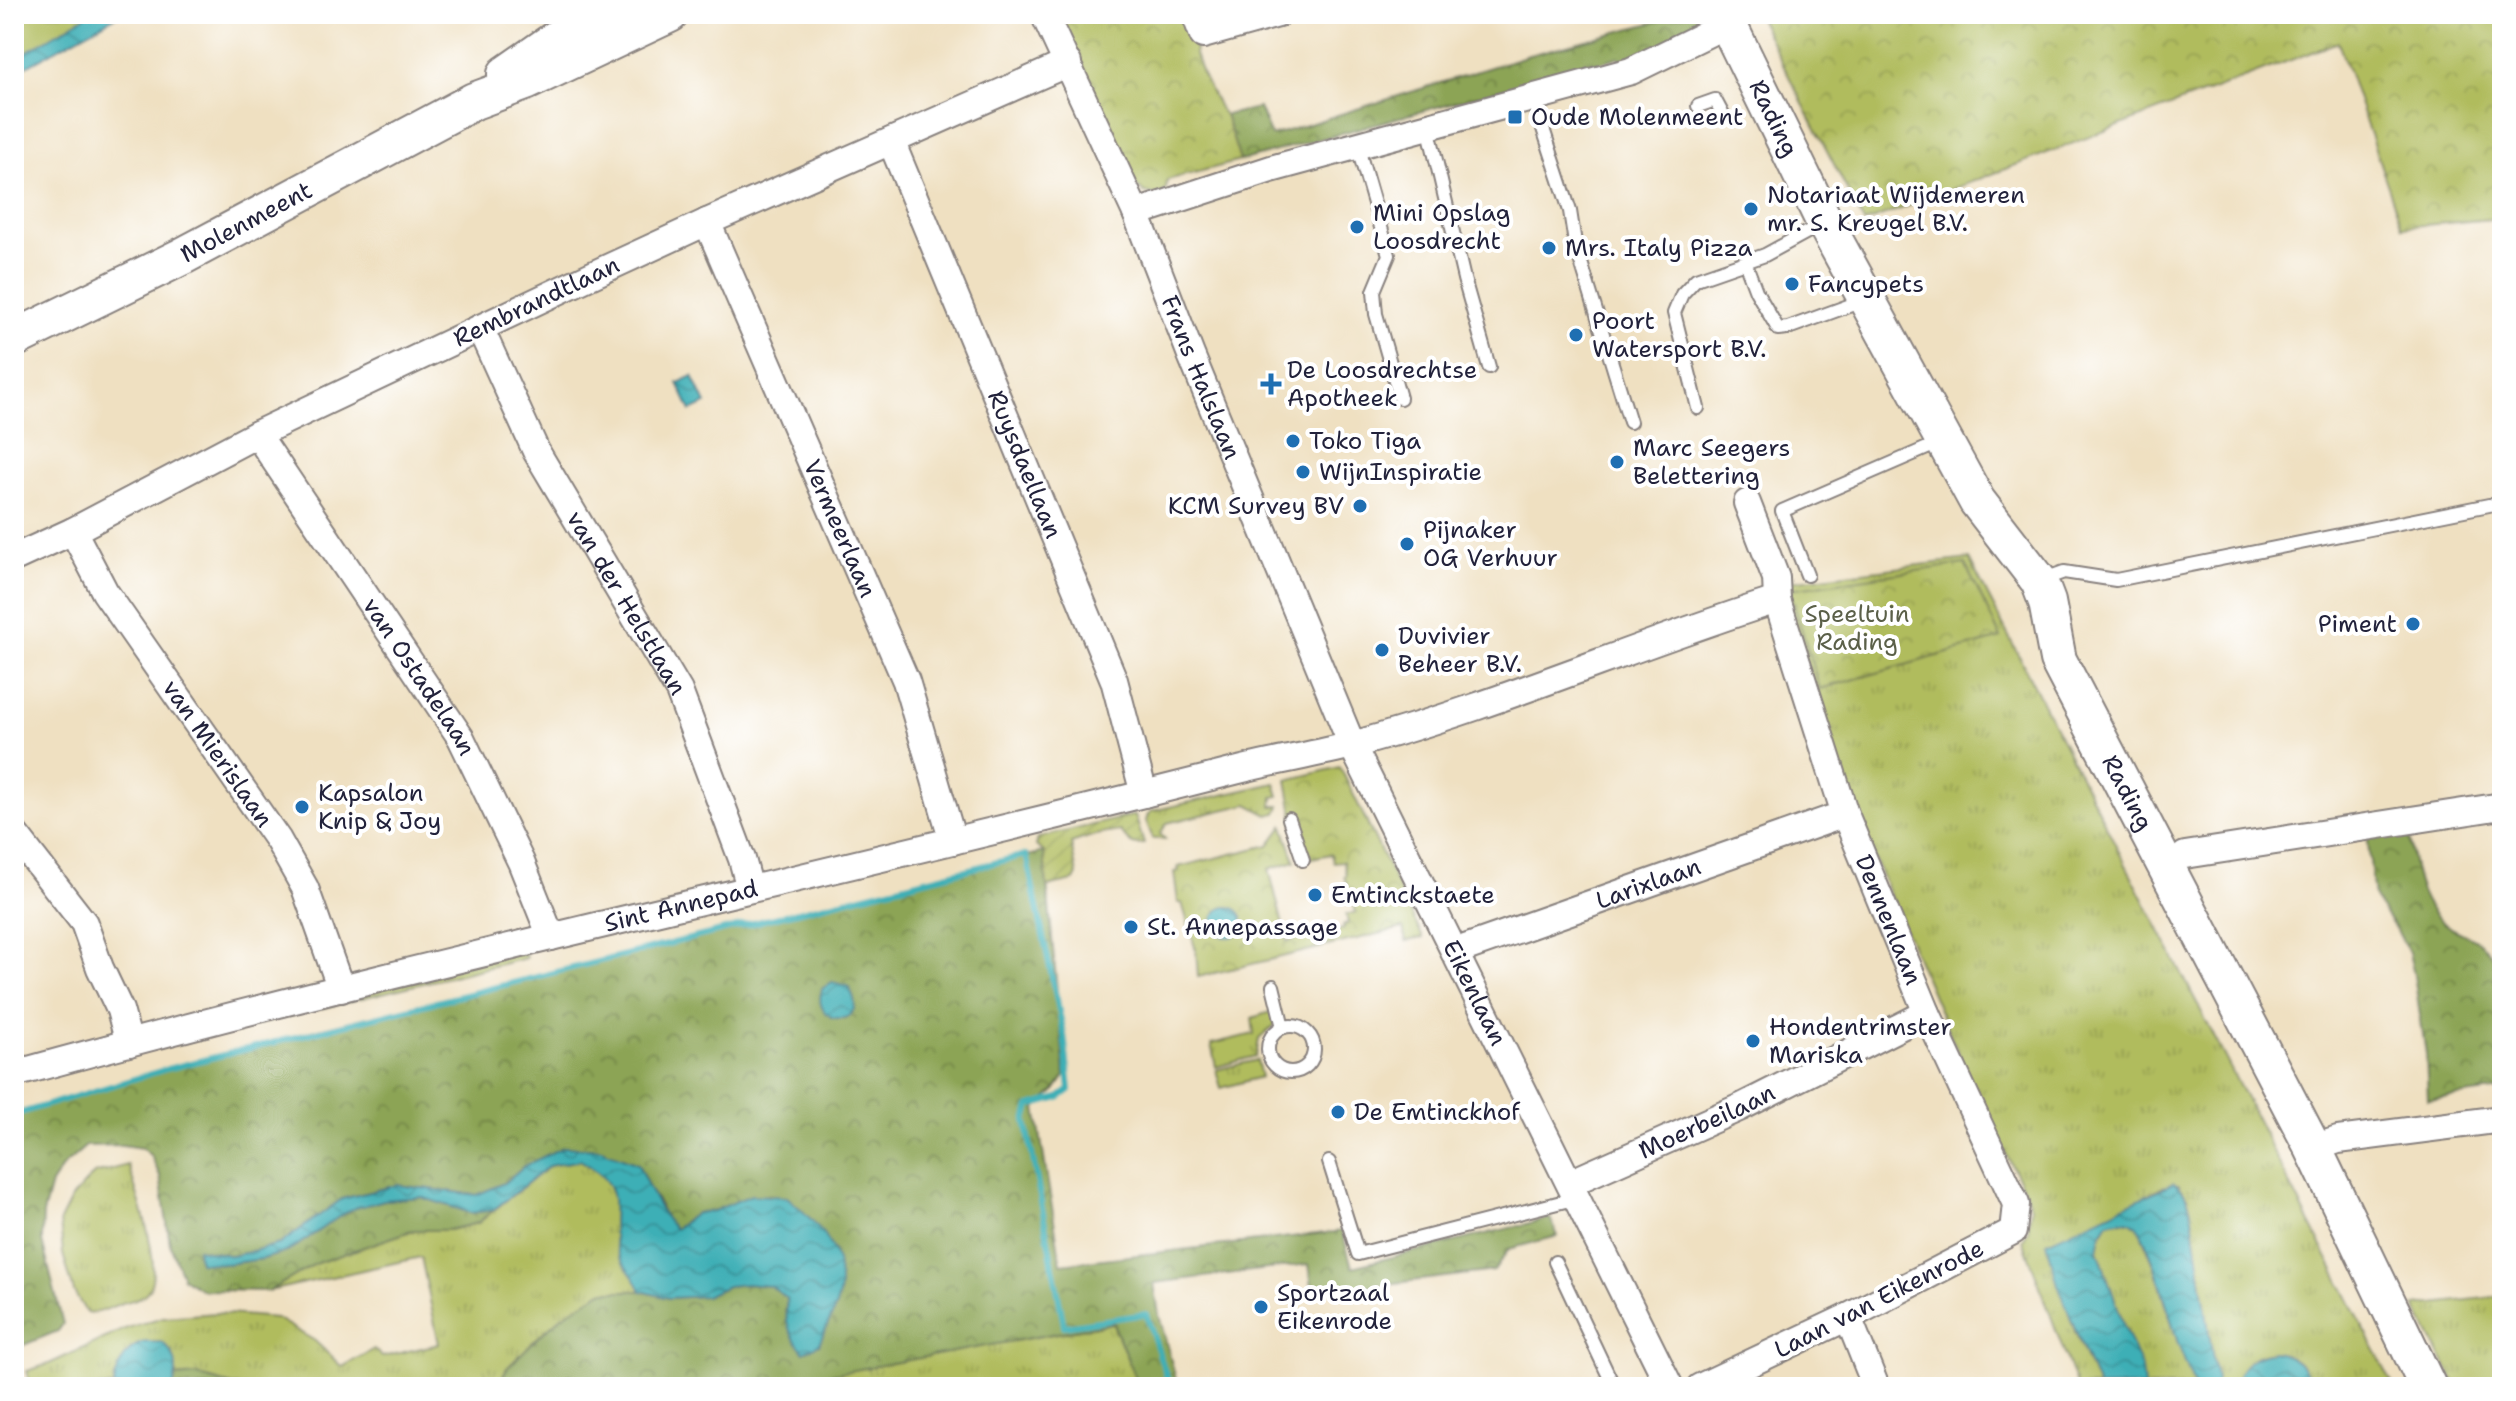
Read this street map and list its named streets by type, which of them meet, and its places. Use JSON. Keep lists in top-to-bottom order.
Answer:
{
  "streets": {
    "main road": ["Rading", "Molenmeent"],
    "street": [
      "Rembrandtlaan",
      "Frans Halslaan",
      "Ruysdaellaan",
      "Vermeerlaan",
      "van der Helstlaan",
      "van Ostadelaan",
      "van Mierislaan",
      "Larixlaan",
      "Sint Annepad",
      "Dennenlaan",
      "Eikenlaan",
      "Moerbeilaan",
      "Laan van Eikenrode"
    ]
  },
  "crossings": [
    ["Rembrandtlaan", "Frans Halslaan"],
    ["Rembrandtlaan", "Ruysdaellaan"],
    ["Rembrandtlaan", "Vermeerlaan"],
    ["Rembrandtlaan", "van der Helstlaan"],
    ["Rembrandtlaan", "van Ostadelaan"],
    ["Rembrandtlaan", "van Mierislaan"],
    ["Frans Halslaan", "Sint Annepad"],
    ["Frans Halslaan", "Eikenlaan"],
    ["Ruysdaellaan", "Sint Annepad"],
    ["Vermeerlaan", "Sint Annepad"],
    ["van der Helstlaan", "Sint Annepad"],
    ["van Ostadelaan", "Sint Annepad"],
    ["van Mierislaan", "Sint Annepad"],
    ["Larixlaan", "Dennenlaan"],
    ["Larixlaan", "Eikenlaan"],
    ["Sint Annepad", "Eikenlaan"],
    ["Dennenlaan", "Moerbeilaan"],
    ["Dennenlaan", "Laan van Eikenrode"],
    ["Eikenlaan", "Moerbeilaan"]
  ],
  "parks": ["Speeltuin Rading"],
  "places": {
    "transit": ["Oude Molenmeent"],
    "other": [
      "Notariaat Wijdemeren mr. S. Kreugel B.V.",
      "Mini Opslag Loosdrecht",
      "Mrs. Italy Pizza",
      "Fancypets",
      "Poort Watersport B.V.",
      "Toko Tiga",
      "Marc Seegers Belettering",
      "WijnInspiratie",
      "KCM Survey BV",
      "Pijnaker OG Verhuur",
      "Piment",
      "Duvivier Beheer B.V.",
      "Kapsalon Knip & Joy",
      "Emtinckstaete",
      "St. Annepassage",
      "Hondentrimster Mariska",
      "De Emtinckhof",
      "Sportzaal Eikenrode"
    ],
    "health": ["De Loosdrechtse Apotheek"]
  }
}
